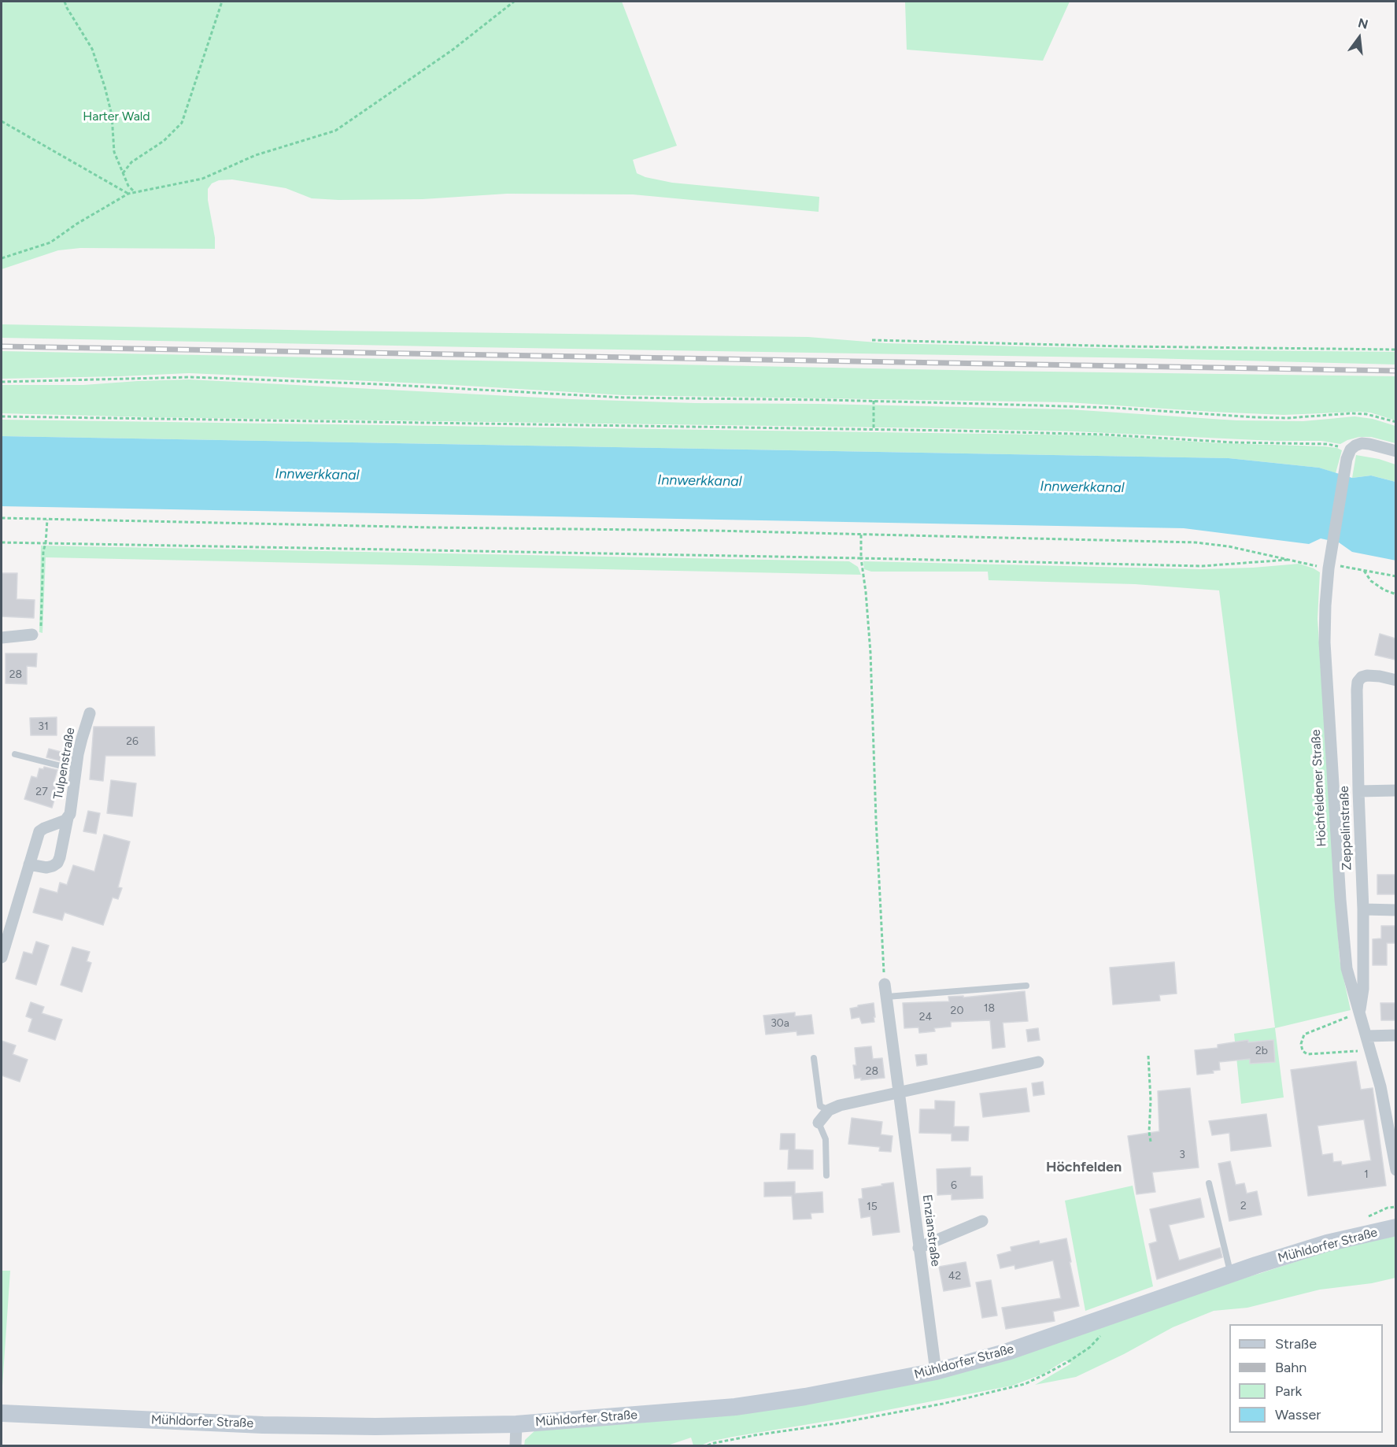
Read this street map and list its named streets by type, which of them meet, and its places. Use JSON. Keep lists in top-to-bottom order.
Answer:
{
  "streets": {
    "street": [
      "Tulpenstraße",
      "Höchfeldener Straße",
      "Zeppelinstraße",
      "Enzianstraße",
      "Mühldorfer Straße"
    ]
  },
  "crossings": [
    ["Höchfeldener Straße", "Zeppelinstraße"],
    ["Enzianstraße", "Mühldorfer Straße"]
  ],
  "districts": ["Höchfelden"],
  "water": ["Innwerkkanal"],
  "parks": ["Harter Wald"],
  "house_numbers": [
    "28",
    "31",
    "26",
    "27",
    "18",
    "20",
    "24",
    "30a",
    "2b",
    "28",
    "3",
    "1",
    "6",
    "2",
    "15",
    "42"
  ],
  "legend": [
    "Straße",
    "Bahn",
    "Park",
    "Wasser"
  ],
  "north": "top"
}
